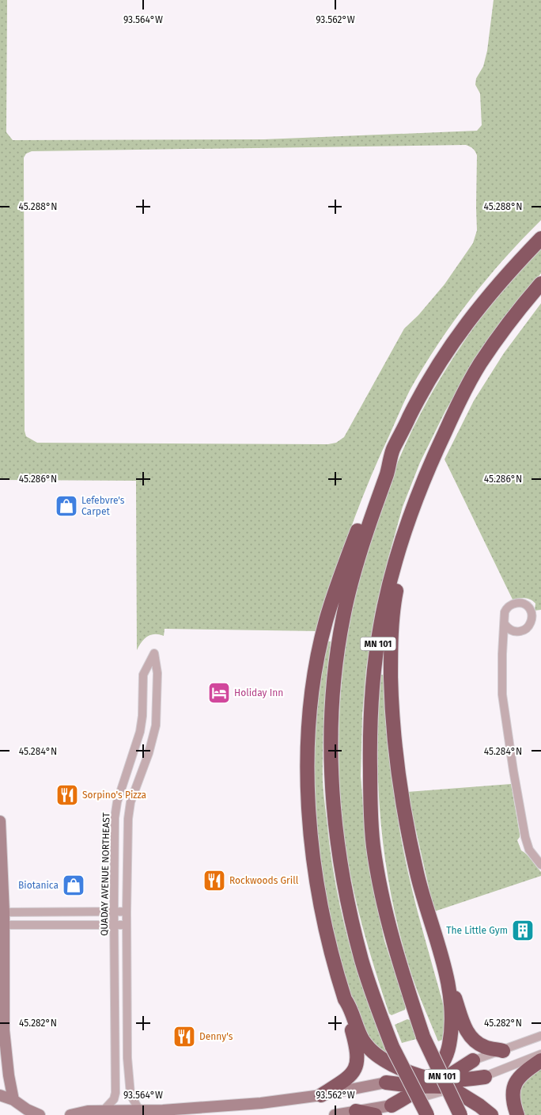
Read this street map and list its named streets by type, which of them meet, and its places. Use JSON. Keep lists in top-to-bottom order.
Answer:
{
  "streets": {
    "highway": ["MN 101"],
    "street": ["QUADAY AVENUE NORTHEAST"]
  },
  "places": {
    "shop": ["Lefebvre's Carpet", "Biotanica"],
    "hotel": ["Holiday Inn"],
    "restaurant": ["Sorpino's Pizza", "Rockwoods Grill", "Denny's"],
    "building": ["The Little Gym"]
  },
  "coordinates": [
    "93.564°W",
    "93.562°W",
    "45.288°N",
    "45.286°N",
    "45.284°N",
    "45.282°N"
  ]
}
